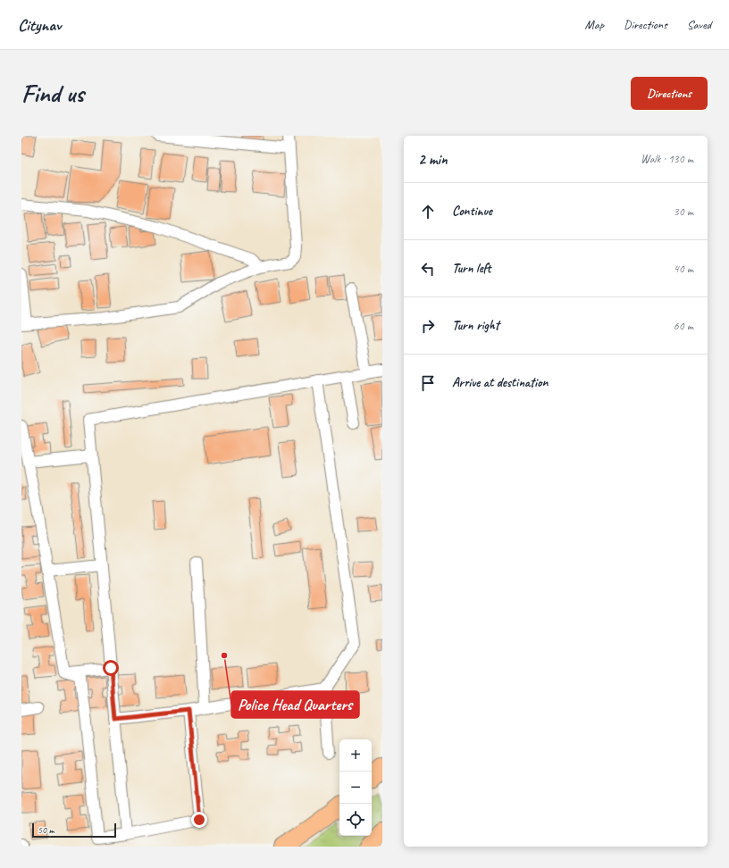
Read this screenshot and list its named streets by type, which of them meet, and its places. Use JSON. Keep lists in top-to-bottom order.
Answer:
{
  "places": ["Police Head Quarters"],
  "scale_bar": "50 m",
  "page": {
    "header": "Citynav",
    "nav": ["Map", "Directions", "Saved"],
    "buttons": "Directions",
    "title": "Find us",
    "heading": ["2 min", "Walk · 130 m"],
    "list": [
      ["Continue", "30 m"],
      ["Turn left", "40 m"],
      ["Turn right", "60 m"],
      "Arrive at destination"
    ],
    "map_buttons": ["+", "−"],
    "scale": "50 m"
  }
}
